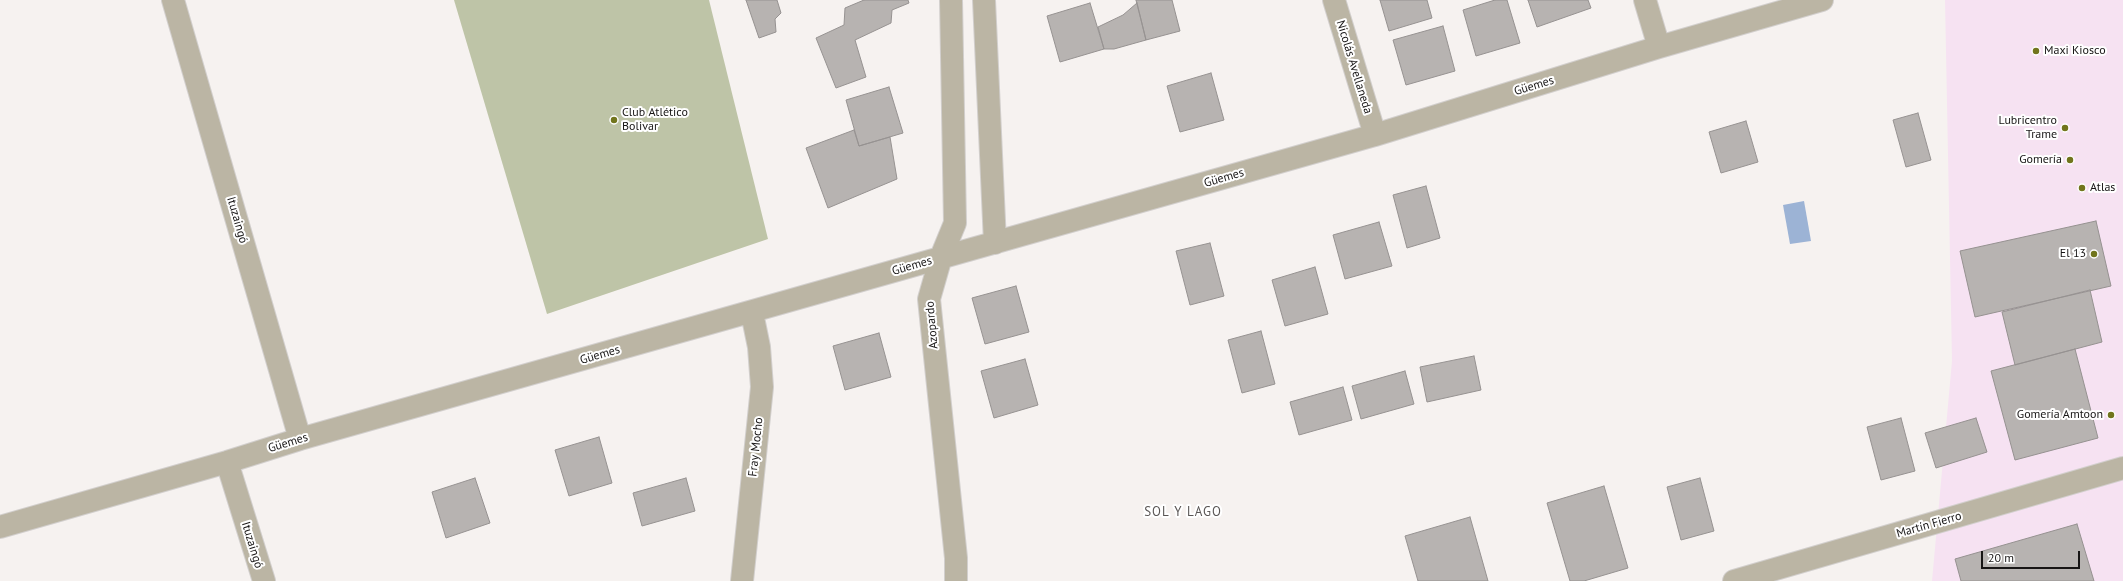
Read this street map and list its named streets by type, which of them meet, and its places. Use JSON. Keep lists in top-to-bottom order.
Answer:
{
  "streets": {
    "street": [
      "Nicolás Avellaneda",
      "Güemes",
      "Ituzaingó",
      "Azopardo",
      "Fray Mocho",
      "Martín Fierro"
    ]
  },
  "crossings": [
    ["Nicolás Avellaneda", "Güemes"],
    ["Güemes", "Ituzaingó"],
    ["Güemes", "Azopardo"],
    ["Güemes", "Fray Mocho"]
  ],
  "districts": ["SOL Y LAGO"],
  "places": [
    "Maxi Kiosco",
    "Club Atlético Bolivar",
    "Lubricentro Trame",
    "Gomería",
    "Atlas",
    "El 13",
    "Gomería Amtoon"
  ],
  "scale_bar": "20 m"
}
